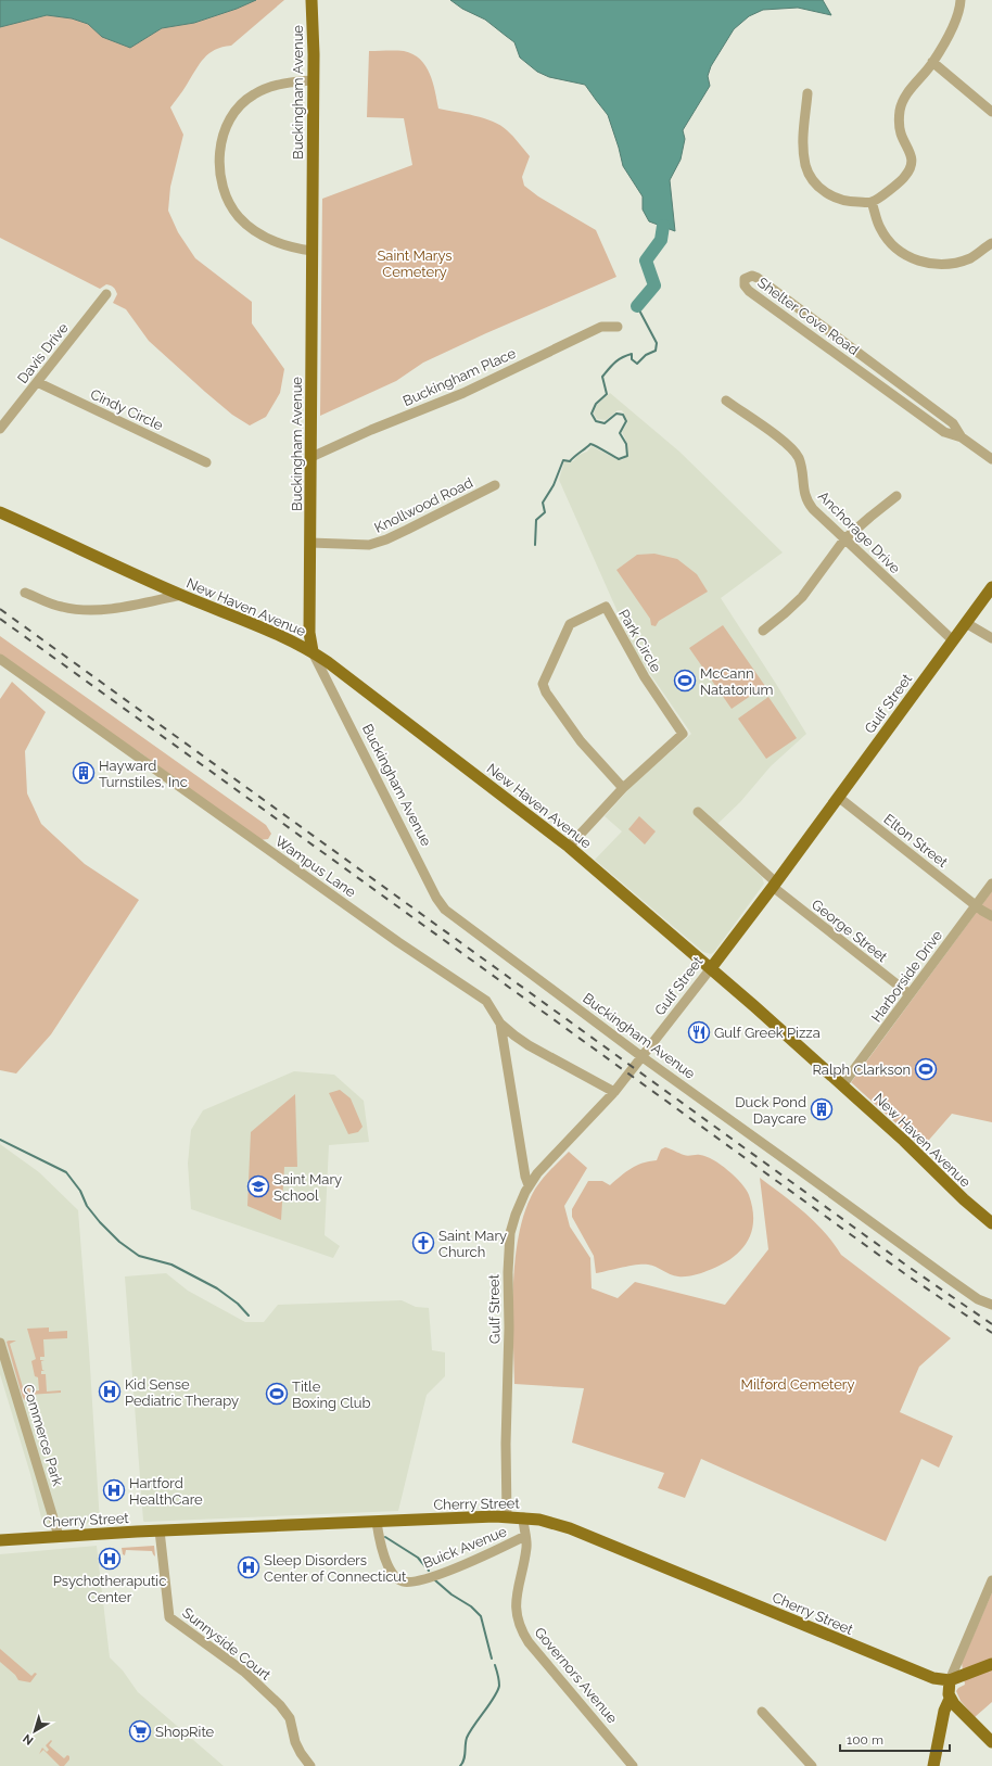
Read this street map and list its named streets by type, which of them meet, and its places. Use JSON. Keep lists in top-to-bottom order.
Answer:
{
  "streets": {
    "main road": [
      "Buckingham Avenue",
      "New Haven Avenue",
      "Gulf Street",
      "Cherry Street"
    ],
    "street": [
      "Shelter Cove Road",
      "Davis Drive",
      "Buckingham Place",
      "Cindy Circle",
      "Knollwood Road",
      "Anchorage Drive",
      "Park Circle",
      "Elton Street",
      "Wampus Lane",
      "George Street",
      "Harborside Drive",
      "Commerce Park",
      "Buick Avenue",
      "Sunnyside Court",
      "Governors Avenue"
    ]
  },
  "crossings": [
    ["Buckingham Avenue", "Buckingham Place"],
    ["Buckingham Avenue", "Knollwood Road"],
    ["Buckingham Avenue", "New Haven Avenue"],
    ["Buckingham Avenue", "Gulf Street"],
    ["Davis Drive", "Cindy Circle"],
    ["Anchorage Drive", "Gulf Street"],
    ["New Haven Avenue", "Gulf Street"],
    ["New Haven Avenue", "Harborside Drive"],
    ["Gulf Street", "Elton Street"],
    ["Gulf Street", "Wampus Lane"],
    ["Gulf Street", "George Street"],
    ["Gulf Street", "Cherry Street"],
    ["Elton Street", "Harborside Drive"],
    ["George Street", "Harborside Drive"],
    ["Commerce Park", "Cherry Street"],
    ["Cherry Street", "Buick Avenue"],
    ["Cherry Street", "Sunnyside Court"],
    ["Cherry Street", "Governors Avenue"],
    ["Buick Avenue", "Governors Avenue"]
  ],
  "parks": ["Saint Marys Cemetery", "Milford Cemetery"],
  "places": {
    "sports": ["McCann Natatorium", "Ralph Clarkson", "Title Boxing Club"],
    "building": ["Hayward Turnstiles, Inc", "Duck Pond Daycare"],
    "restaurant": ["Gulf Greek Pizza"],
    "school or university": ["Saint Mary School"],
    "church": ["Saint Mary Church"],
    "hospital": [
      "Kid Sense Pediatric Therapy",
      "Hartford HealthCare",
      "Psychotheraputic Center",
      "Sleep Disorders Center of Connecticut"
    ],
    "supermarket": ["ShopRite"]
  },
  "scale_bar": "100 m",
  "north": "bottom left"
}
